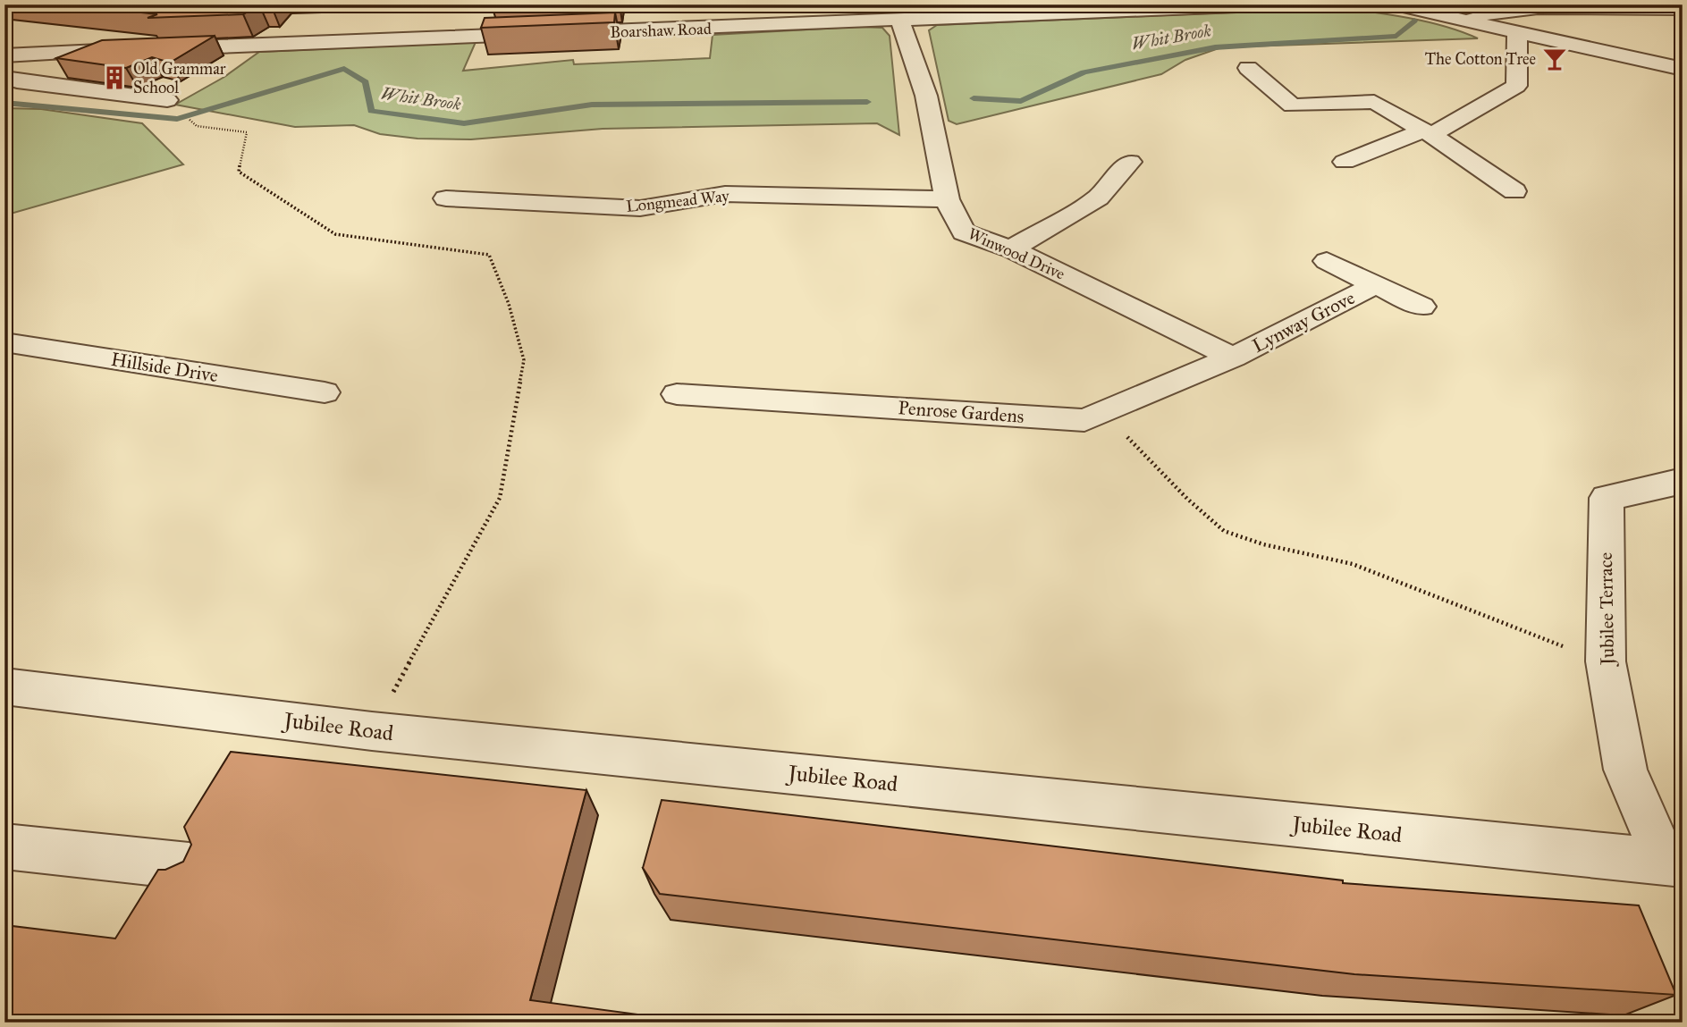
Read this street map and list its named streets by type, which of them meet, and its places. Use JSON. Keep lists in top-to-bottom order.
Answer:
{
  "streets": {
    "street": [
      "Boarshaw Road",
      "Longmead Way",
      "Winwood Drive",
      "Lynway Grove",
      "Hillside Drive",
      "Penrose Gardens",
      "Jubilee Terrace",
      "Jubilee Road"
    ]
  },
  "crossings": [
    ["Boarshaw Road", "Winwood Drive"],
    ["Longmead Way", "Winwood Drive"],
    ["Winwood Drive", "Lynway Grove"],
    ["Winwood Drive", "Penrose Gardens"],
    ["Lynway Grove", "Penrose Gardens"],
    ["Jubilee Terrace", "Jubilee Road"]
  ],
  "water": ["Whit Brook"],
  "places": {
    "bar": ["The Cotton Tree"],
    "building": ["Old Grammar School"]
  }
}
